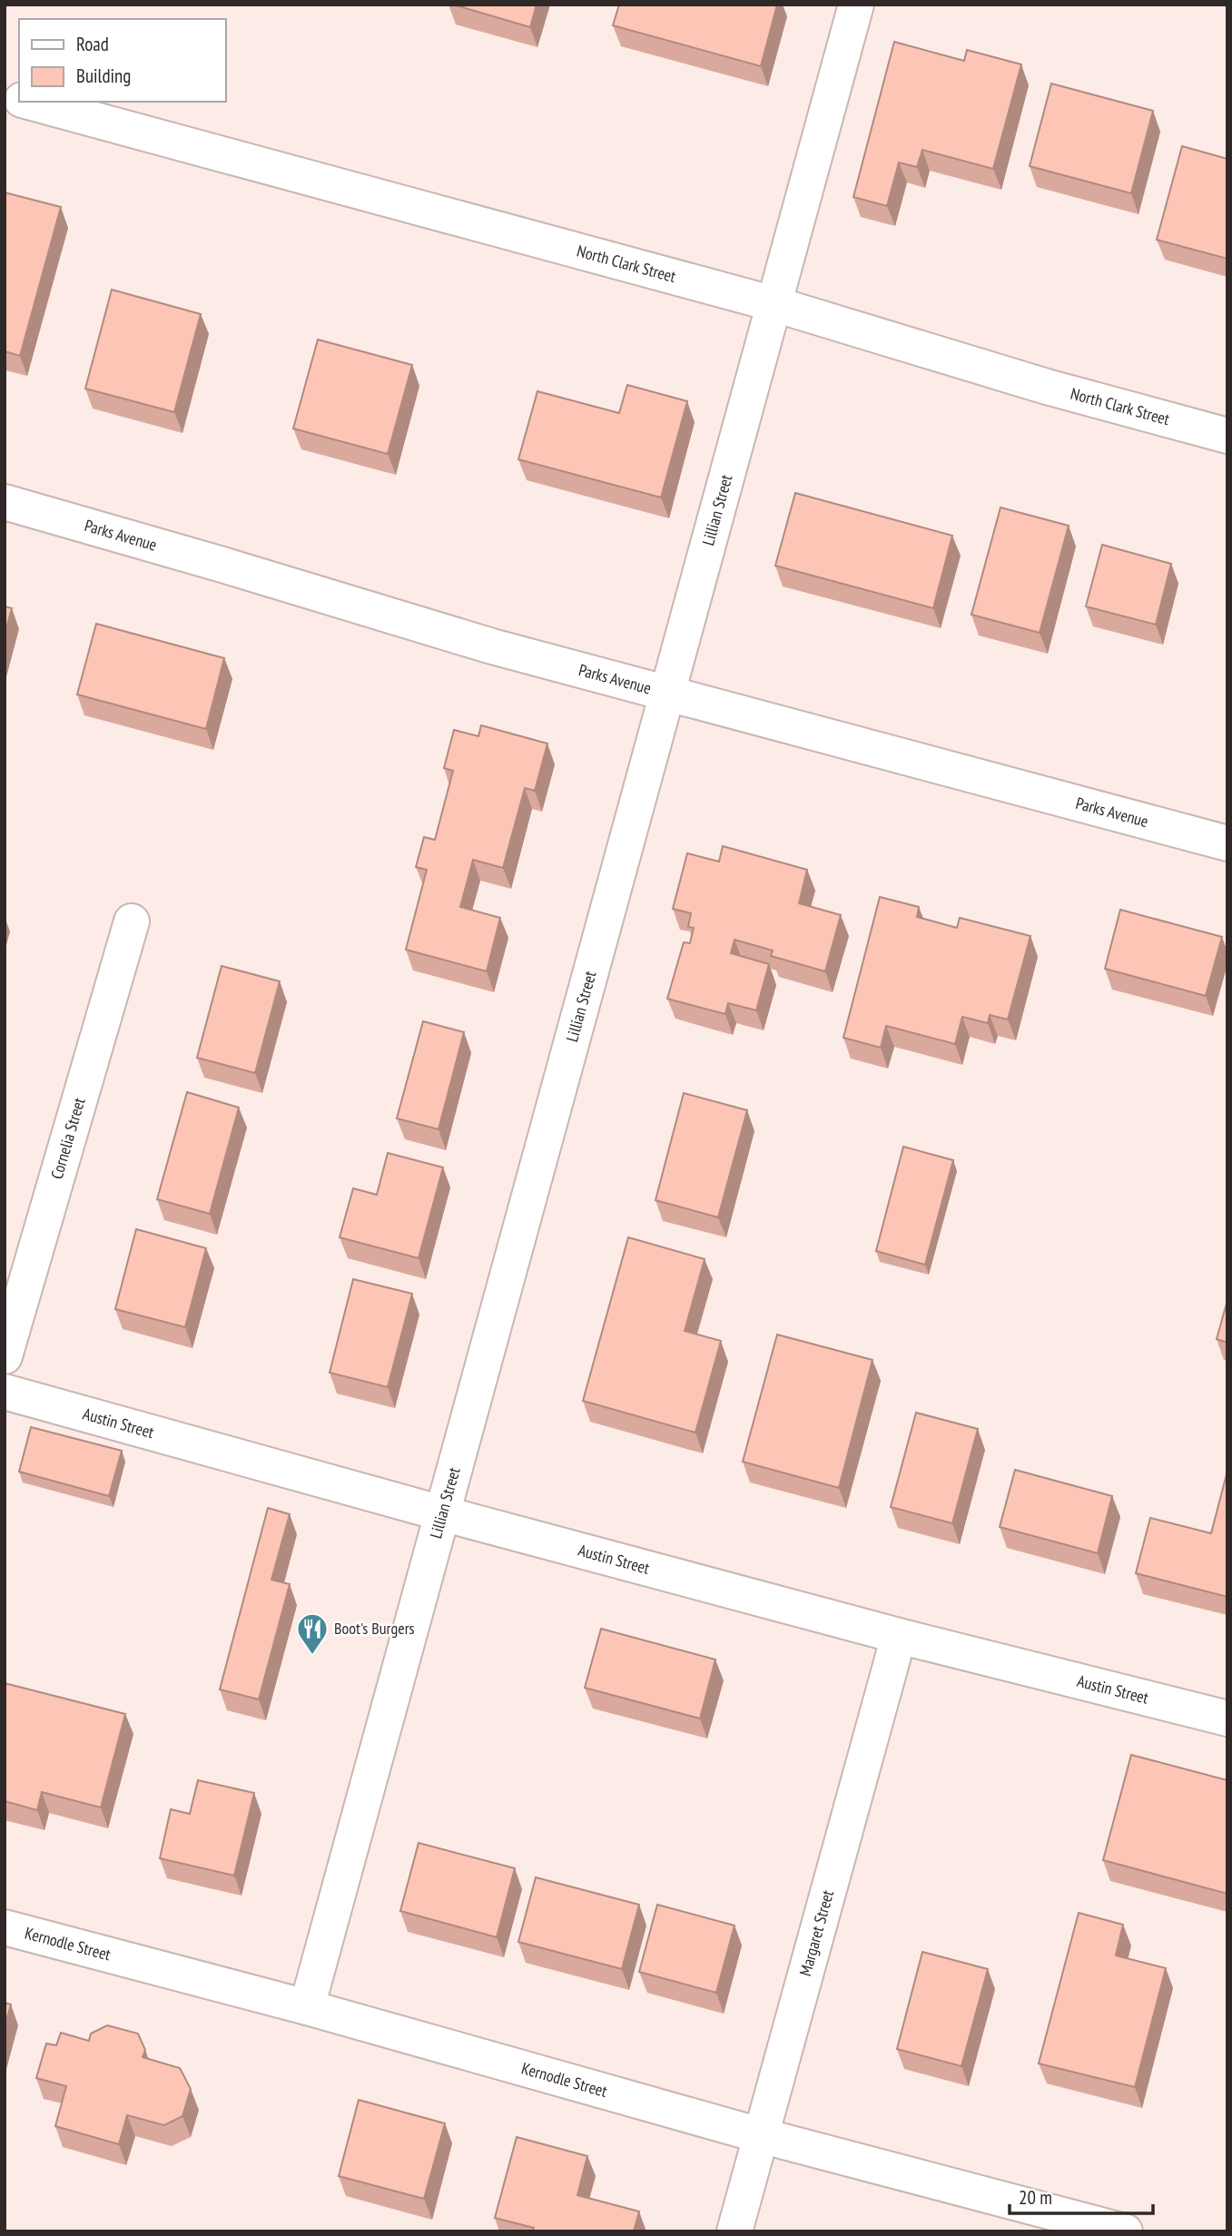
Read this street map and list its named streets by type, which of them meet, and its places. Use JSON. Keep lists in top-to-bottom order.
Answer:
{
  "streets": {
    "street": [
      "North Clark Street",
      "Lillian Street",
      "Parks Avenue",
      "Cornelia Street",
      "Austin Street",
      "Margaret Street",
      "Kernodle Street"
    ]
  },
  "crossings": [
    ["North Clark Street", "Lillian Street"],
    ["Lillian Street", "Parks Avenue"],
    ["Lillian Street", "Austin Street"],
    ["Lillian Street", "Kernodle Street"],
    ["Austin Street", "Margaret Street"],
    ["Margaret Street", "Kernodle Street"]
  ],
  "places": {
    "restaurant": ["Boot's Burgers"]
  },
  "legend": ["Road", "Building"],
  "scale_bar": "20 m"
}
